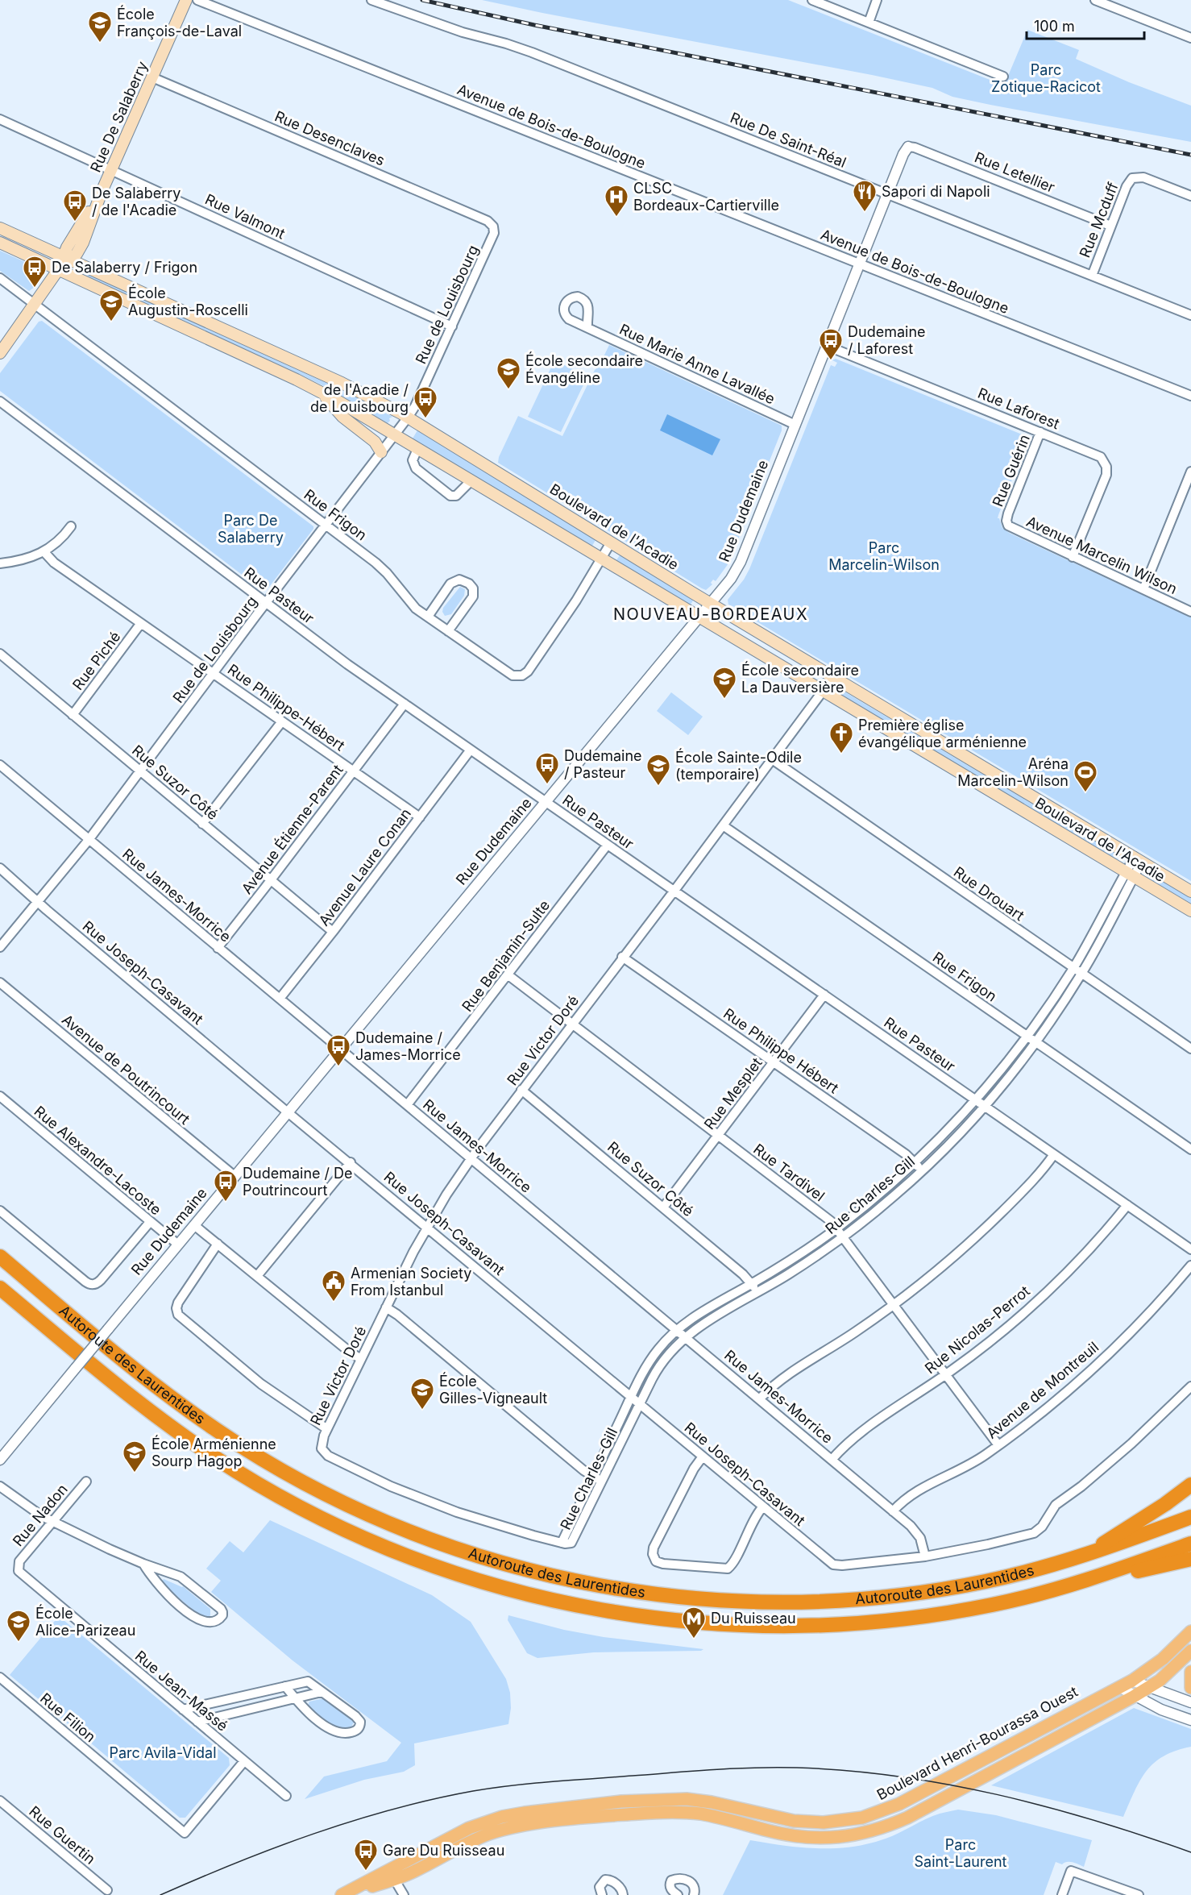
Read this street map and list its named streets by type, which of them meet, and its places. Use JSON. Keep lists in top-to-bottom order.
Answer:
{
  "streets": {
    "highway": ["Autoroute des Laurentides"],
    "main road": ["Rue De Salaberry", "Boulevard de l'Acadie", "Boulevard Henri-Bourassa Ouest"],
    "street": [
      "Avenue de Bois-de-Boulogne",
      "Rue Desenclaves",
      "Rue De Saint-Réal",
      "Rue Letellier",
      "Rue Valmont",
      "Rue Mcduff",
      "Rue de Louisbourg",
      "Rue Marie Anne Lavallée",
      "Rue Laforest",
      "Rue Guérin",
      "Rue Dudemaine",
      "Rue Frigon",
      "Avenue Marcelin Wilson",
      "Rue Pasteur",
      "Rue Piché",
      "Rue Philippe-Hébert",
      "Rue Suzor Côté",
      "Avenue Étienne-Parent",
      "Avenue Laure Conan",
      "Rue Drouart",
      "Rue James-Morrice",
      "Rue Benjamin-Sulte",
      "Rue Joseph-Casavant",
      "Rue Victor Doré",
      "Rue Philippe Hébert",
      "Avenue de Poutrincourt",
      "Rue Mesplet",
      "Rue Alexandre-Lacoste",
      "Rue Tardivel",
      "Rue Charles-Gill",
      "Rue Nicolas-Perrot",
      "Avenue de Montreuil",
      "Rue Nadon",
      "Rue Jean-Massé",
      "Rue Filion",
      "Rue Guertin"
    ]
  },
  "crossings": [
    ["Rue De Salaberry", "Rue Desenclaves"],
    ["Rue De Salaberry", "Rue Valmont"],
    ["Rue De Salaberry", "Rue Frigon"],
    ["Rue De Salaberry", "Boulevard de l'Acadie"],
    ["Avenue de Bois-de-Boulogne", "Rue Dudemaine"],
    ["Rue Desenclaves", "Rue de Louisbourg"],
    ["Rue De Saint-Réal", "Rue Mcduff"],
    ["Rue De Saint-Réal", "Rue Dudemaine"],
    ["Rue Letellier", "Rue Mcduff"],
    ["Rue Letellier", "Rue Dudemaine"],
    ["Rue Valmont", "Rue de Louisbourg"],
    ["Rue de Louisbourg", "Rue Frigon"],
    ["Rue de Louisbourg", "Boulevard de l'Acadie"],
    ["Rue de Louisbourg", "Rue Pasteur"],
    ["Rue de Louisbourg", "Rue Philippe-Hébert"],
    ["Rue de Louisbourg", "Rue Suzor Côté"],
    ["Rue de Louisbourg", "Rue James-Morrice"],
    ["Rue de Louisbourg", "Rue Joseph-Casavant"],
    ["Rue Marie Anne Lavallée", "Rue Dudemaine"],
    ["Rue Laforest", "Rue Guérin"],
    ["Rue Laforest", "Rue Dudemaine"],
    ["Rue Laforest", "Avenue Marcelin Wilson"],
    ["Rue Guérin", "Avenue Marcelin Wilson"],
    ["Rue Dudemaine", "Boulevard de l'Acadie"],
    ["Rue Dudemaine", "Rue Pasteur"],
    ["Rue Dudemaine", "Rue James-Morrice"],
    ["Rue Dudemaine", "Rue Joseph-Casavant"],
    ["Rue Dudemaine", "Avenue de Poutrincourt"],
    ["Rue Dudemaine", "Rue Alexandre-Lacoste"],
    ["Rue Frigon", "Boulevard de l'Acadie"],
    ["Rue Frigon", "Rue Victor Doré"],
    ["Rue Frigon", "Rue Charles-Gill"],
    ["Boulevard de l'Acadie", "Rue Victor Doré"],
    ["Boulevard de l'Acadie", "Rue Charles-Gill"],
    ["Rue Pasteur", "Avenue Étienne-Parent"],
    ["Rue Pasteur", "Avenue Laure Conan"],
    ["Rue Pasteur", "Rue Benjamin-Sulte"],
    ["Rue Pasteur", "Rue Victor Doré"],
    ["Rue Pasteur", "Rue Mesplet"],
    ["Rue Pasteur", "Rue Charles-Gill"],
    ["Rue Pasteur", "Rue Nicolas-Perrot"],
    ["Rue Piché", "Rue Philippe-Hébert"],
    ["Rue Piché", "Rue Suzor Côté"],
    ["Rue Philippe-Hébert", "Avenue Étienne-Parent"],
    ["Rue Philippe-Hébert", "Avenue Laure Conan"],
    ["Rue Suzor Côté", "Avenue Étienne-Parent"],
    ["Rue Suzor Côté", "Avenue Laure Conan"],
    ["Rue Suzor Côté", "Rue Victor Doré"],
    ["Rue Suzor Côté", "Rue Mesplet"],
    ["Rue Suzor Côté", "Rue Charles-Gill"],
    ["Avenue Étienne-Parent", "Rue James-Morrice"],
    ["Avenue Laure Conan", "Rue James-Morrice"],
    ["Rue Drouart", "Rue Victor Doré"],
    ["Rue Drouart", "Rue Charles-Gill"],
    ["Rue James-Morrice", "Rue Benjamin-Sulte"],
    ["Rue James-Morrice", "Rue Joseph-Casavant"],
    ["Rue James-Morrice", "Rue Victor Doré"],
    ["Rue James-Morrice", "Rue Charles-Gill"],
    ["Rue James-Morrice", "Rue Nicolas-Perrot"],
    ["Rue James-Morrice", "Avenue de Montreuil"],
    ["Rue Benjamin-Sulte", "Rue Tardivel"],
    ["Rue Joseph-Casavant", "Rue Victor Doré"],
    ["Rue Joseph-Casavant", "Rue Charles-Gill"],
    ["Rue Victor Doré", "Rue Philippe Hébert"],
    ["Rue Victor Doré", "Rue Tardivel"],
    ["Rue Victor Doré", "Rue Charles-Gill"],
    ["Rue Philippe Hébert", "Rue Mesplet"],
    ["Rue Philippe Hébert", "Rue Charles-Gill"],
    ["Rue Mesplet", "Rue Tardivel"],
    ["Rue Tardivel", "Rue Charles-Gill"],
    ["Rue Tardivel", "Rue Nicolas-Perrot"],
    ["Rue Tardivel", "Avenue de Montreuil"],
    ["Rue Nadon", "Rue Jean-Massé"],
    ["Rue Jean-Massé", "Rue Filion"]
  ],
  "districts": ["NOUVEAU-BORDEAUX"],
  "parks": [
    "Parc Zotique-Racicot",
    "Parc De Salaberry",
    "Parc Marcelin-Wilson",
    "Parc Avila-Vidal",
    "Parc Saint-Laurent"
  ],
  "places": {
    "school or university": [
      "École François-de-Laval",
      "École Augustin-Roscelli",
      "École secondaire Évangéline",
      "École secondaire La Dauversière",
      "École Sainte-Odile (temporaire)",
      "École Gilles-Vigneault",
      "École Arménienne Sourp Hagop",
      "École Alice-Parizeau"
    ],
    "restaurant": ["Sapori di Napoli"],
    "hospital": ["CLSC Bordeaux-Cartierville"],
    "bus stop": [
      "De Salaberry / de l'Acadie",
      "De Salaberry / Frigon",
      "Dudemaine / Laforest",
      "de l'Acadie / de Louisbourg",
      "Dudemaine / Pasteur",
      "Dudemaine / James-Morrice",
      "Dudemaine / De Poutrincourt",
      "Gare Du Ruisseau"
    ],
    "church": ["Première église évangélique arménienne"],
    "sports": ["Aréna Marcelin-Wilson"],
    "public building": ["Armenian Society From Istanbul"],
    "metro station": ["Du Ruisseau"]
  },
  "scale_bar": "100 m"
}
